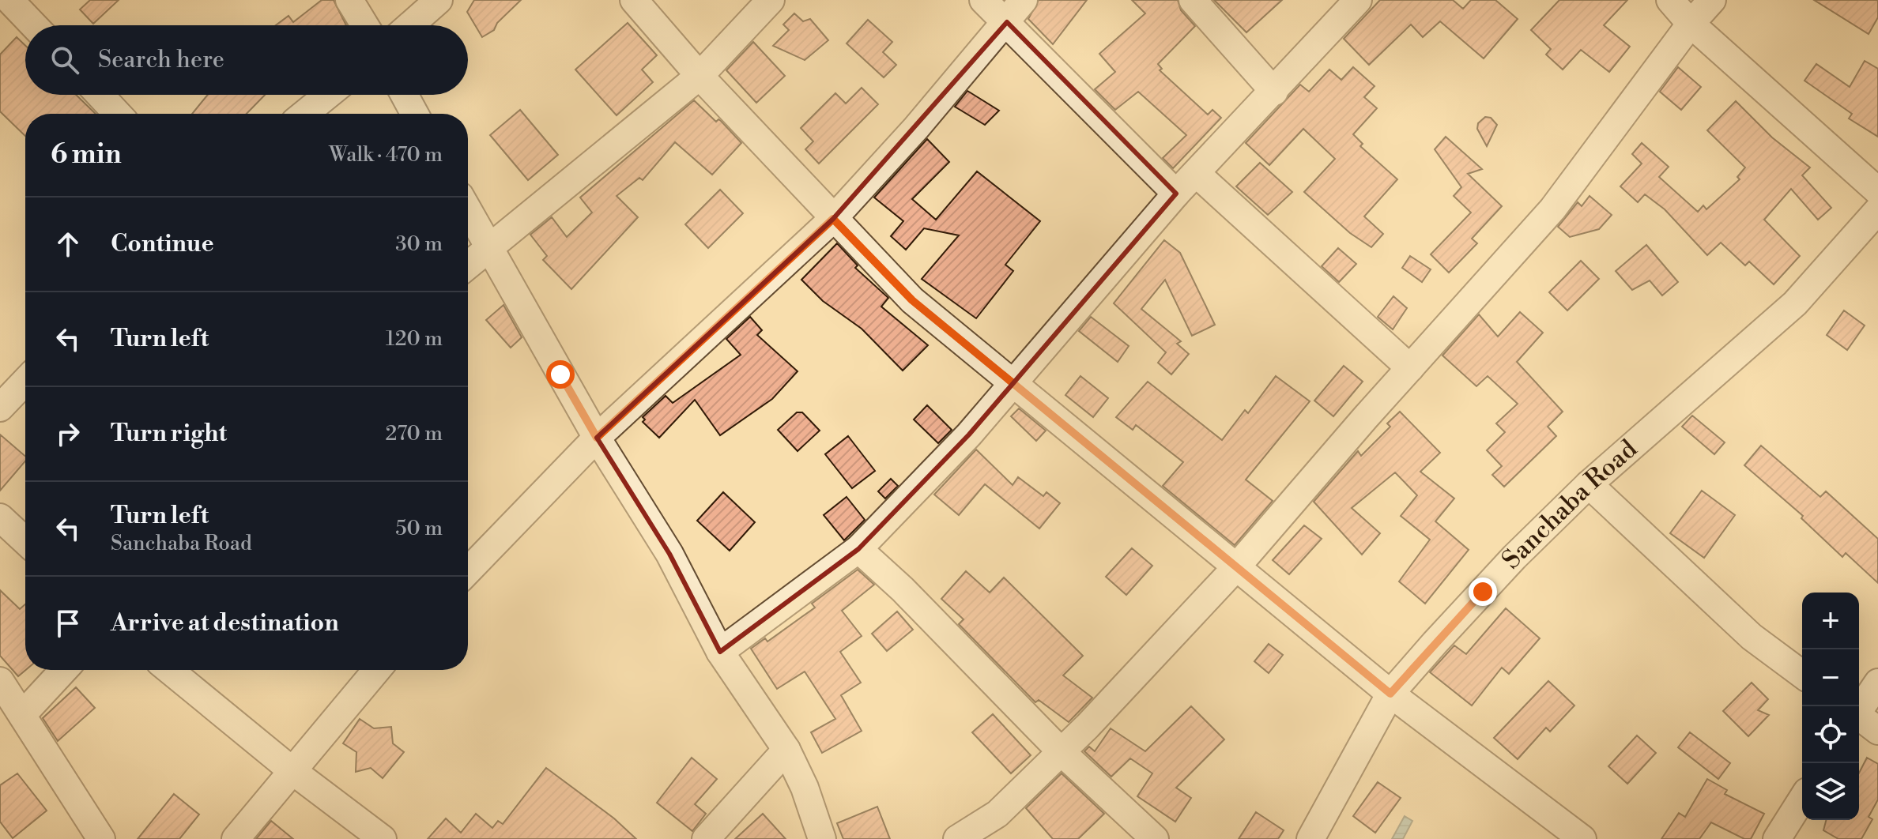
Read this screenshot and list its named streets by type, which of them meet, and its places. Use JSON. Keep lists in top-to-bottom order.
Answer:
{
  "streets": {
    "street": ["Sanchaba Road"]
  },
  "page": {
    "search": "Search here",
    "heading": ["6 min", "Walk · 470 m"],
    "list": [
      ["Continue", "30 m"],
      ["Turn left", "120 m"],
      ["Turn right", "270 m"],
      ["Turn left", "Sanchaba Road", "50 m"],
      "Arrive at destination"
    ],
    "map_buttons": ["+", "−"]
  }
}
